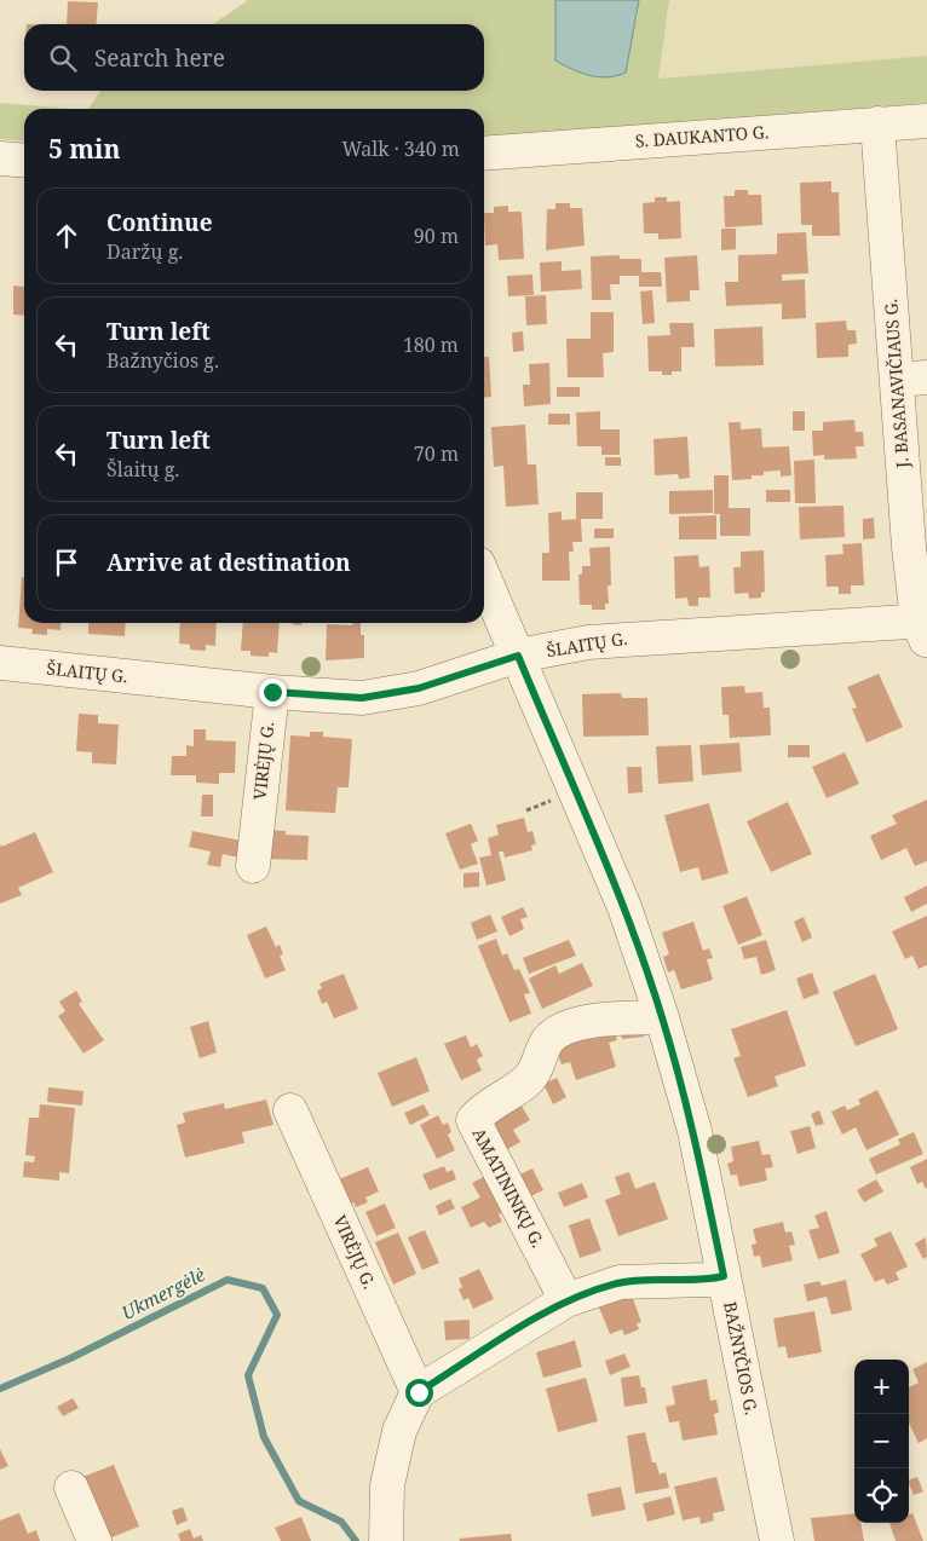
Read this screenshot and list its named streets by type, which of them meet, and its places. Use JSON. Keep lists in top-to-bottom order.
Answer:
{
  "streets": {
    "street": [
      "S. DAUKANTO G.",
      "J. BASANAVIČIAUS G.",
      "ŠLAITŲ G.",
      "VIRĖJŲ G.",
      "AMATININKŲ G.",
      "BAŽNYČIOS G."
    ]
  },
  "crossings": [
    ["S. DAUKANTO G.", "J. BASANAVIČIAUS G."],
    ["J. BASANAVIČIAUS G.", "ŠLAITŲ G."],
    ["ŠLAITŲ G.", "VIRĖJŲ G."],
    ["ŠLAITŲ G.", "BAŽNYČIOS G."],
    ["AMATININKŲ G.", "BAŽNYČIOS G."]
  ],
  "water": ["Ukmergėlė"],
  "page": {
    "search": "Search here",
    "heading": ["5 min", "Walk · 340 m"],
    "list": [
      ["Continue", "Daržų g.", "90 m"],
      ["Turn left", "Bažnyčios g.", "180 m"],
      ["Turn left", "Šlaitų g.", "70 m"],
      "Arrive at destination"
    ],
    "map_buttons": ["+", "−"]
  }
}
